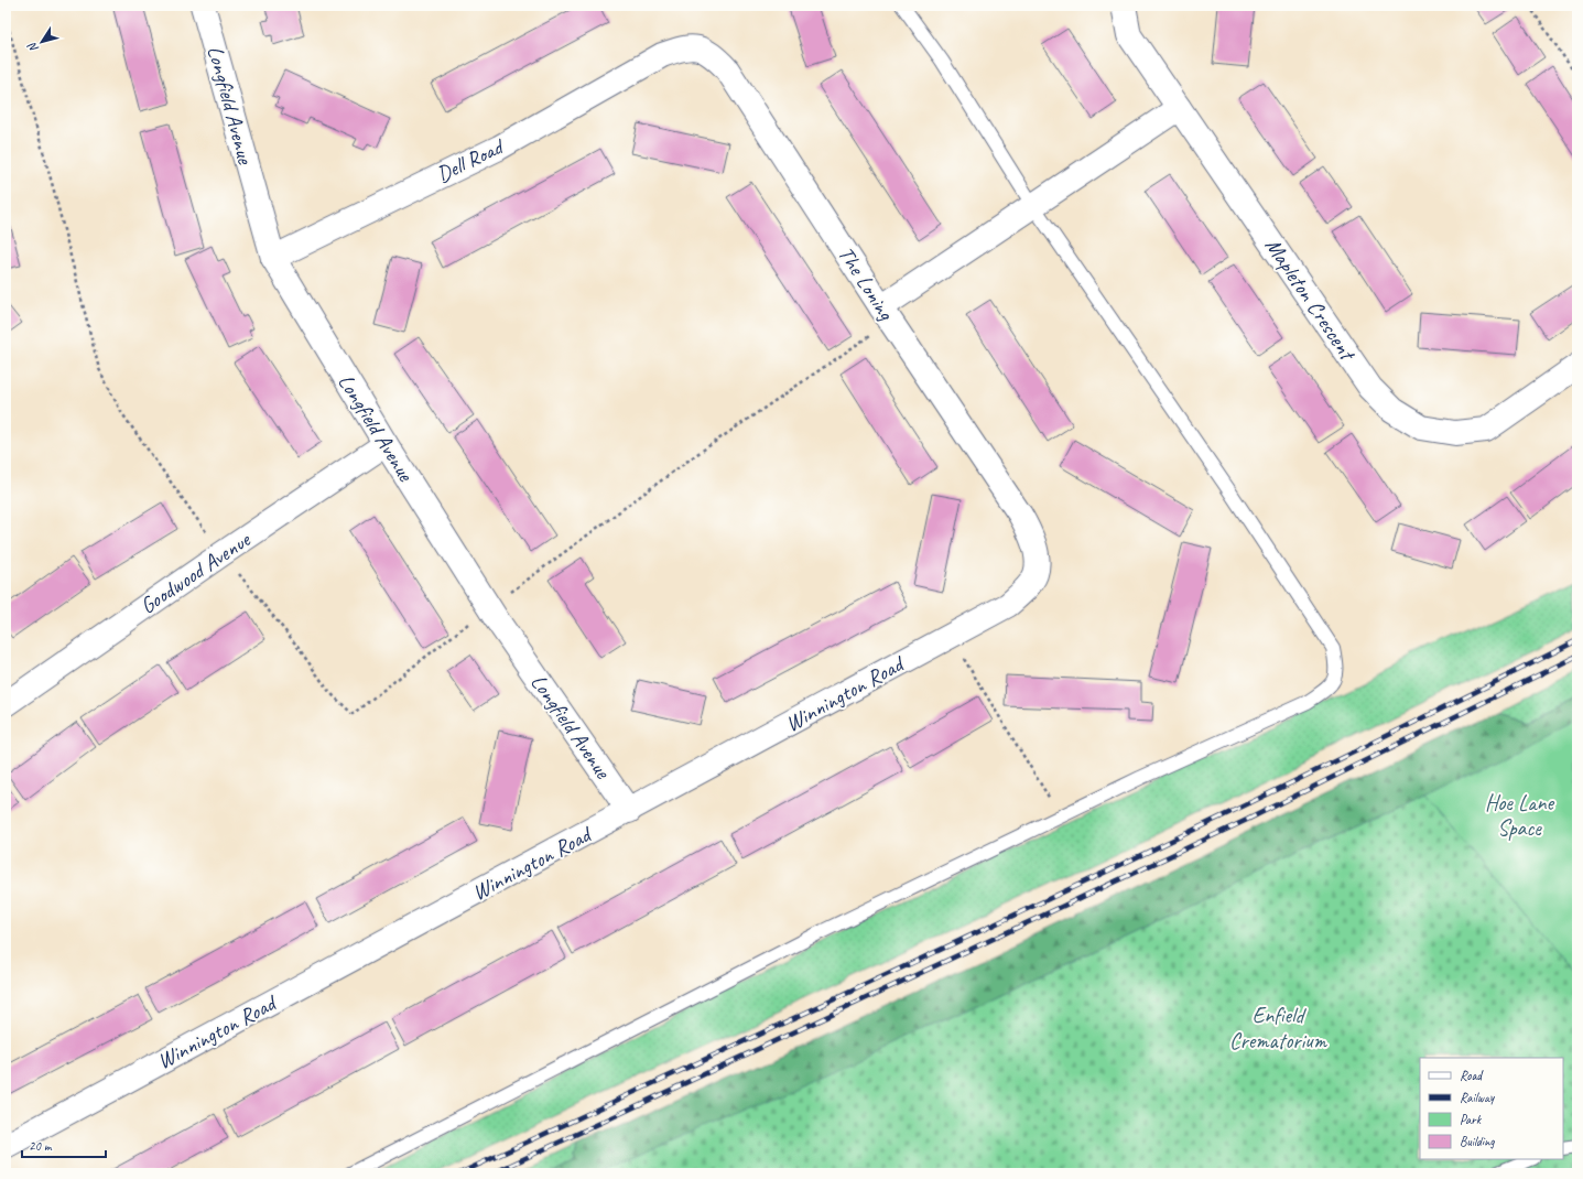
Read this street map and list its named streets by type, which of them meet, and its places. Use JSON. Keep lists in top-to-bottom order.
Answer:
{
  "streets": {
    "street": [
      "Longfield Avenue",
      "Dell Road",
      "The Loning",
      "Mapleton Crescent",
      "Goodwood Avenue",
      "Winnington Road"
    ]
  },
  "crossings": [
    ["Longfield Avenue", "Dell Road"],
    ["Longfield Avenue", "Goodwood Avenue"],
    ["Longfield Avenue", "Winnington Road"],
    ["Dell Road", "The Loning"],
    ["The Loning", "Winnington Road"]
  ],
  "parks": ["Hoe Lane Space", "Enfield Crematorium"],
  "legend": [
    "Road",
    "Railway",
    "Park",
    "Building"
  ],
  "scale_bar": "20 m",
  "north": "bottom left"
}
